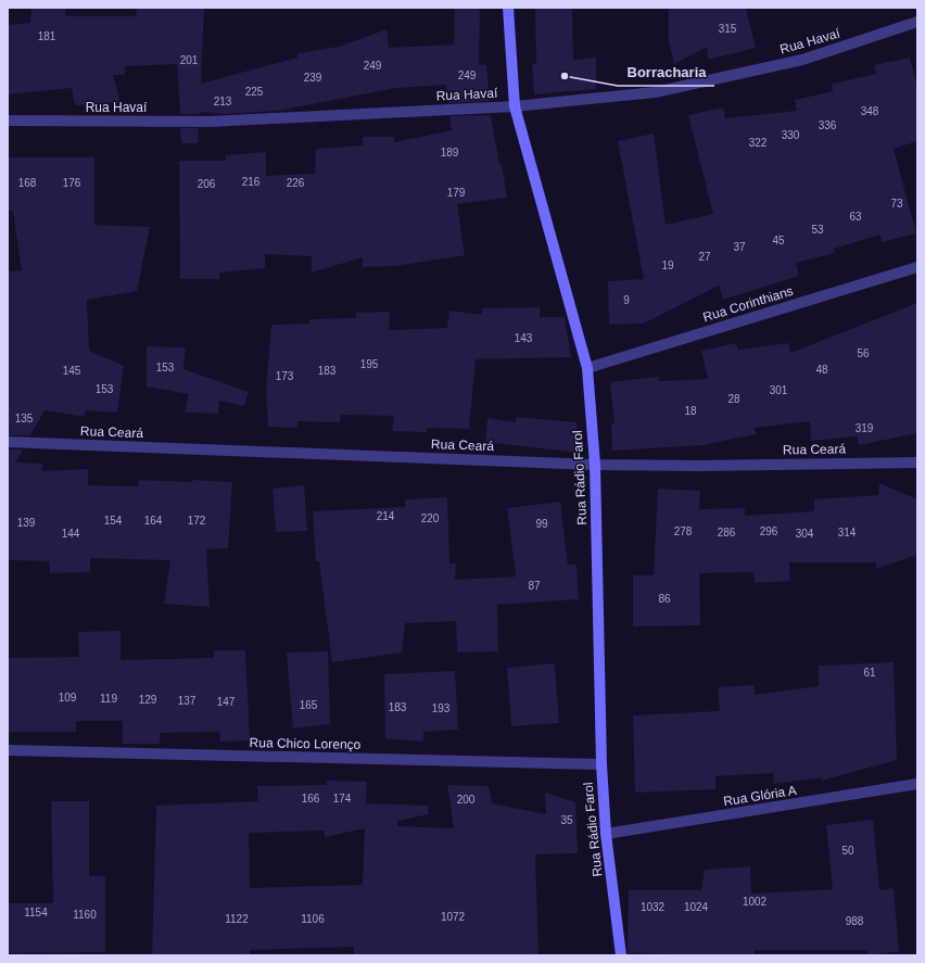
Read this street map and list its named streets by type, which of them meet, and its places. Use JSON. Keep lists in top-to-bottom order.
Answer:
{
  "streets": {
    "street": [
      "Rua Havaí",
      "Rua Corinthians",
      "Rua Ceará",
      "Rua Rádio Farol",
      "Rua Chico Lorenço",
      "Rua Glória A"
    ]
  },
  "crossings": [
    ["Rua Havaí", "Rua Rádio Farol"],
    ["Rua Corinthians", "Rua Rádio Farol"],
    ["Rua Ceará", "Rua Rádio Farol"],
    ["Rua Rádio Farol", "Rua Chico Lorenço"],
    ["Rua Rádio Farol", "Rua Glória A"]
  ],
  "places": ["Borracharia"],
  "house_numbers": [
    "315",
    "181",
    "201",
    "249",
    "249",
    "239",
    "225",
    "213",
    "348",
    "336",
    "330",
    "322",
    "189",
    "216",
    "168",
    "176",
    "226",
    "206",
    "179",
    "73",
    "63",
    "53",
    "45",
    "37",
    "27",
    "19",
    "9",
    "143",
    "56",
    "195",
    "153",
    "48",
    "145",
    "183",
    "173",
    "153",
    "301",
    "28",
    "18",
    "135",
    "319",
    "214",
    "220",
    "154",
    "164",
    "172",
    "139",
    "99",
    "278",
    "296",
    "286",
    "314",
    "144",
    "304",
    "87",
    "86",
    "61",
    "109",
    "119",
    "129",
    "137",
    "147",
    "165",
    "183",
    "193",
    "166",
    "174",
    "200",
    "35",
    "50",
    "1002",
    "1032",
    "1024",
    "1154",
    "1160",
    "1072",
    "1122",
    "1106",
    "988"
  ]
}
